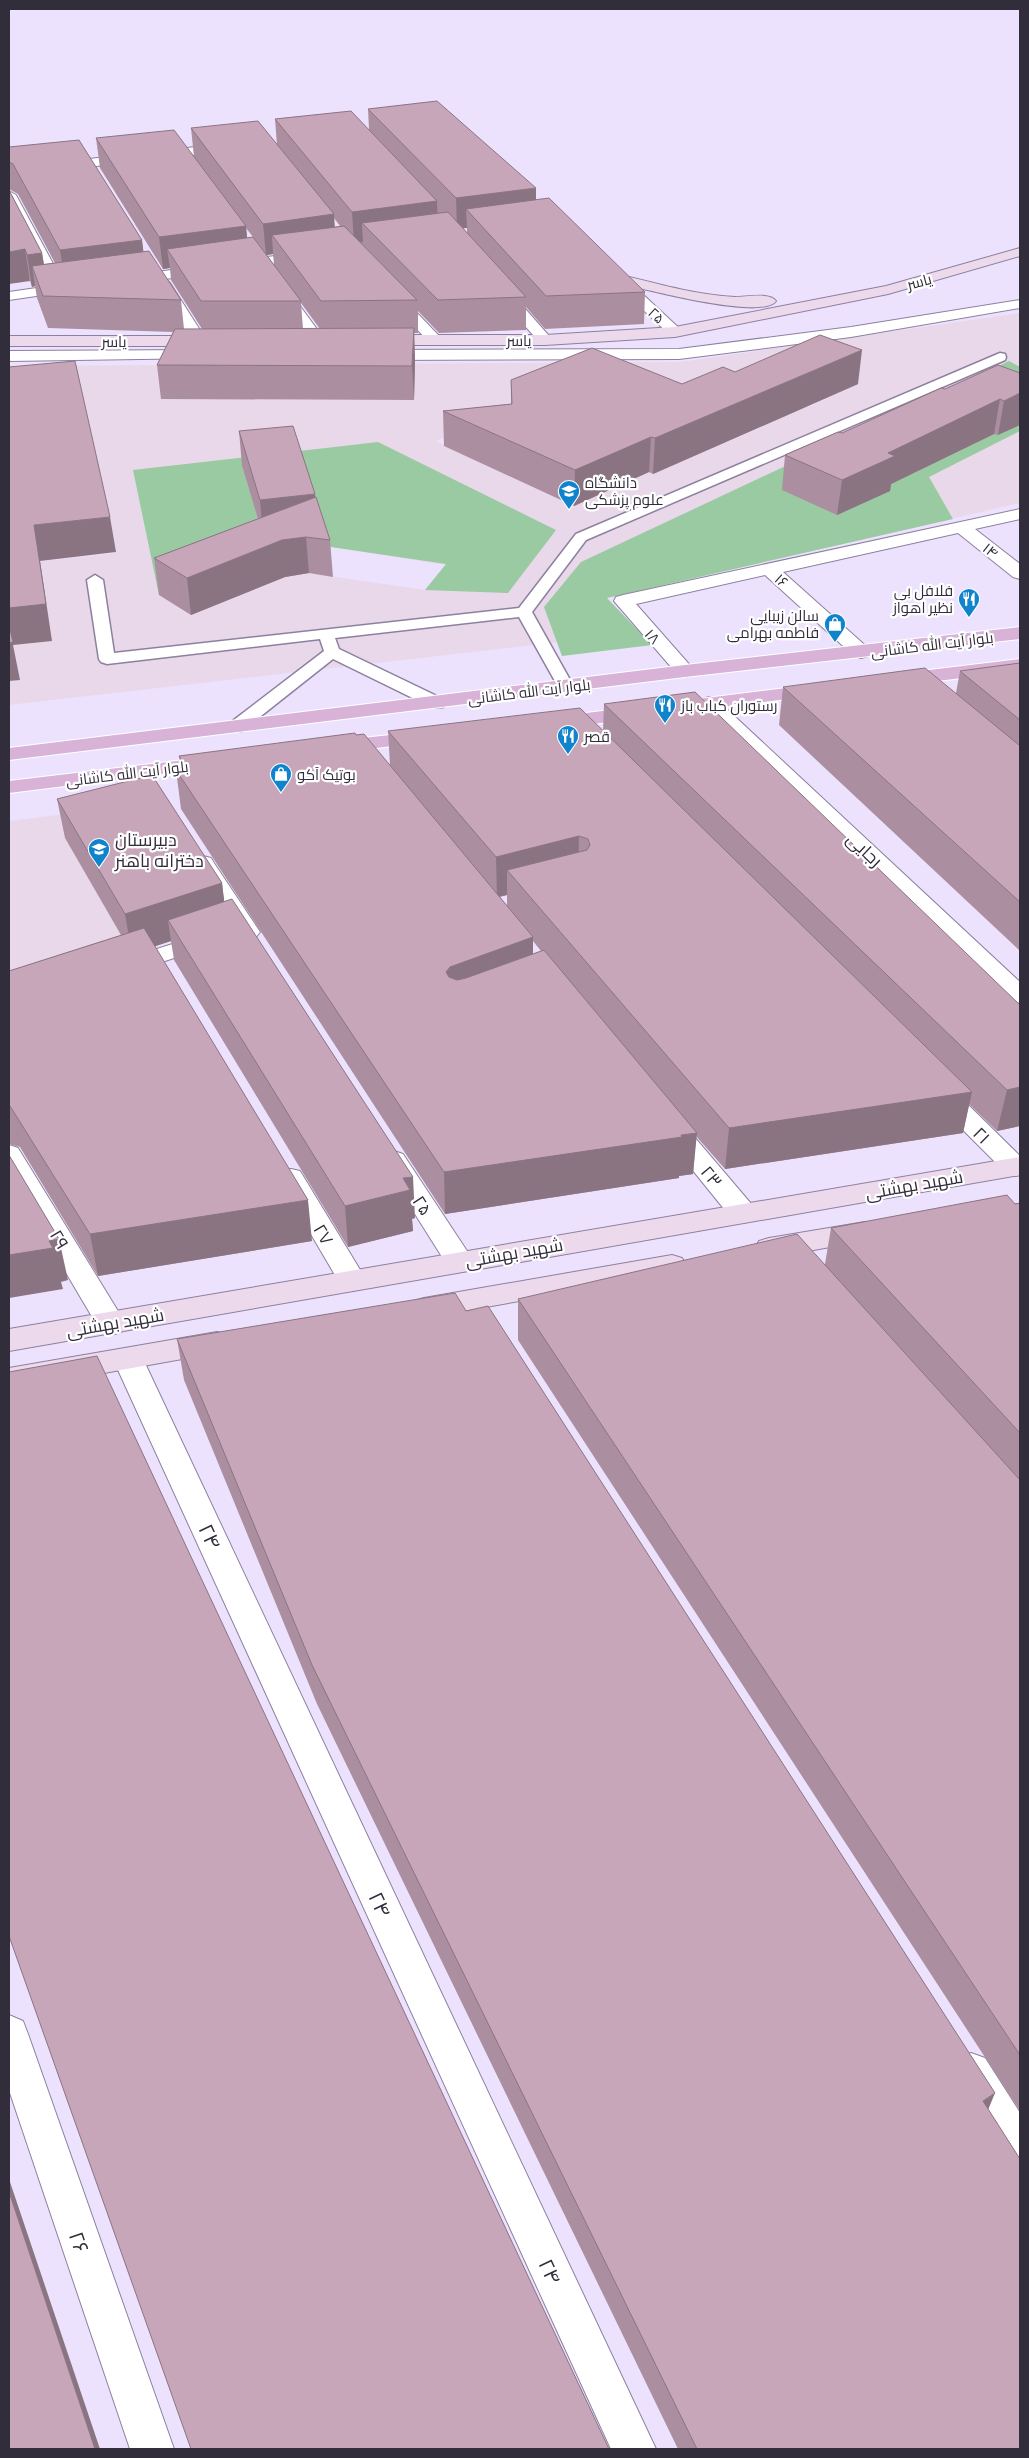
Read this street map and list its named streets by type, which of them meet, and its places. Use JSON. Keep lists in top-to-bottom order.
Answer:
{
  "streets": {
    "main road": ["یاسر", "بلوار آیت الله کاشانی", "شهید بهشتی"],
    "street": [
      "۲۵",
      "۱۴",
      "۱۶",
      "۱۸",
      "رجایی",
      "۲۱",
      "۲۳",
      "۲۷",
      "۲۹",
      "۲۴",
      "۲۶"
    ]
  },
  "crossings": [
    ["یاسر", "۲۵"],
    ["۲۵", "شهید بهشتی"],
    ["۱۶", "۱۸"],
    ["۱۶", "بلوار آیت الله کاشانی"],
    ["۱۸", "بلوار آیت الله کاشانی"],
    ["بلوار آیت الله کاشانی", "رجایی"],
    ["۲۱", "شهید بهشتی"],
    ["۲۳", "شهید بهشتی"],
    ["شهید بهشتی", "۲۷"],
    ["شهید بهشتی", "۲۹"]
  ],
  "places": {
    "school or university": ["دانشگاه علوم پزشکی", "دبیرستان دخترانه باهنر"],
    "restaurant": ["فلافل بی نظیر اهواز", "رستوران کباب باز", "قصر"],
    "shop": ["سالن زیبایی فاطمه بهرامی", "بوتیک آکو"]
  }
}
